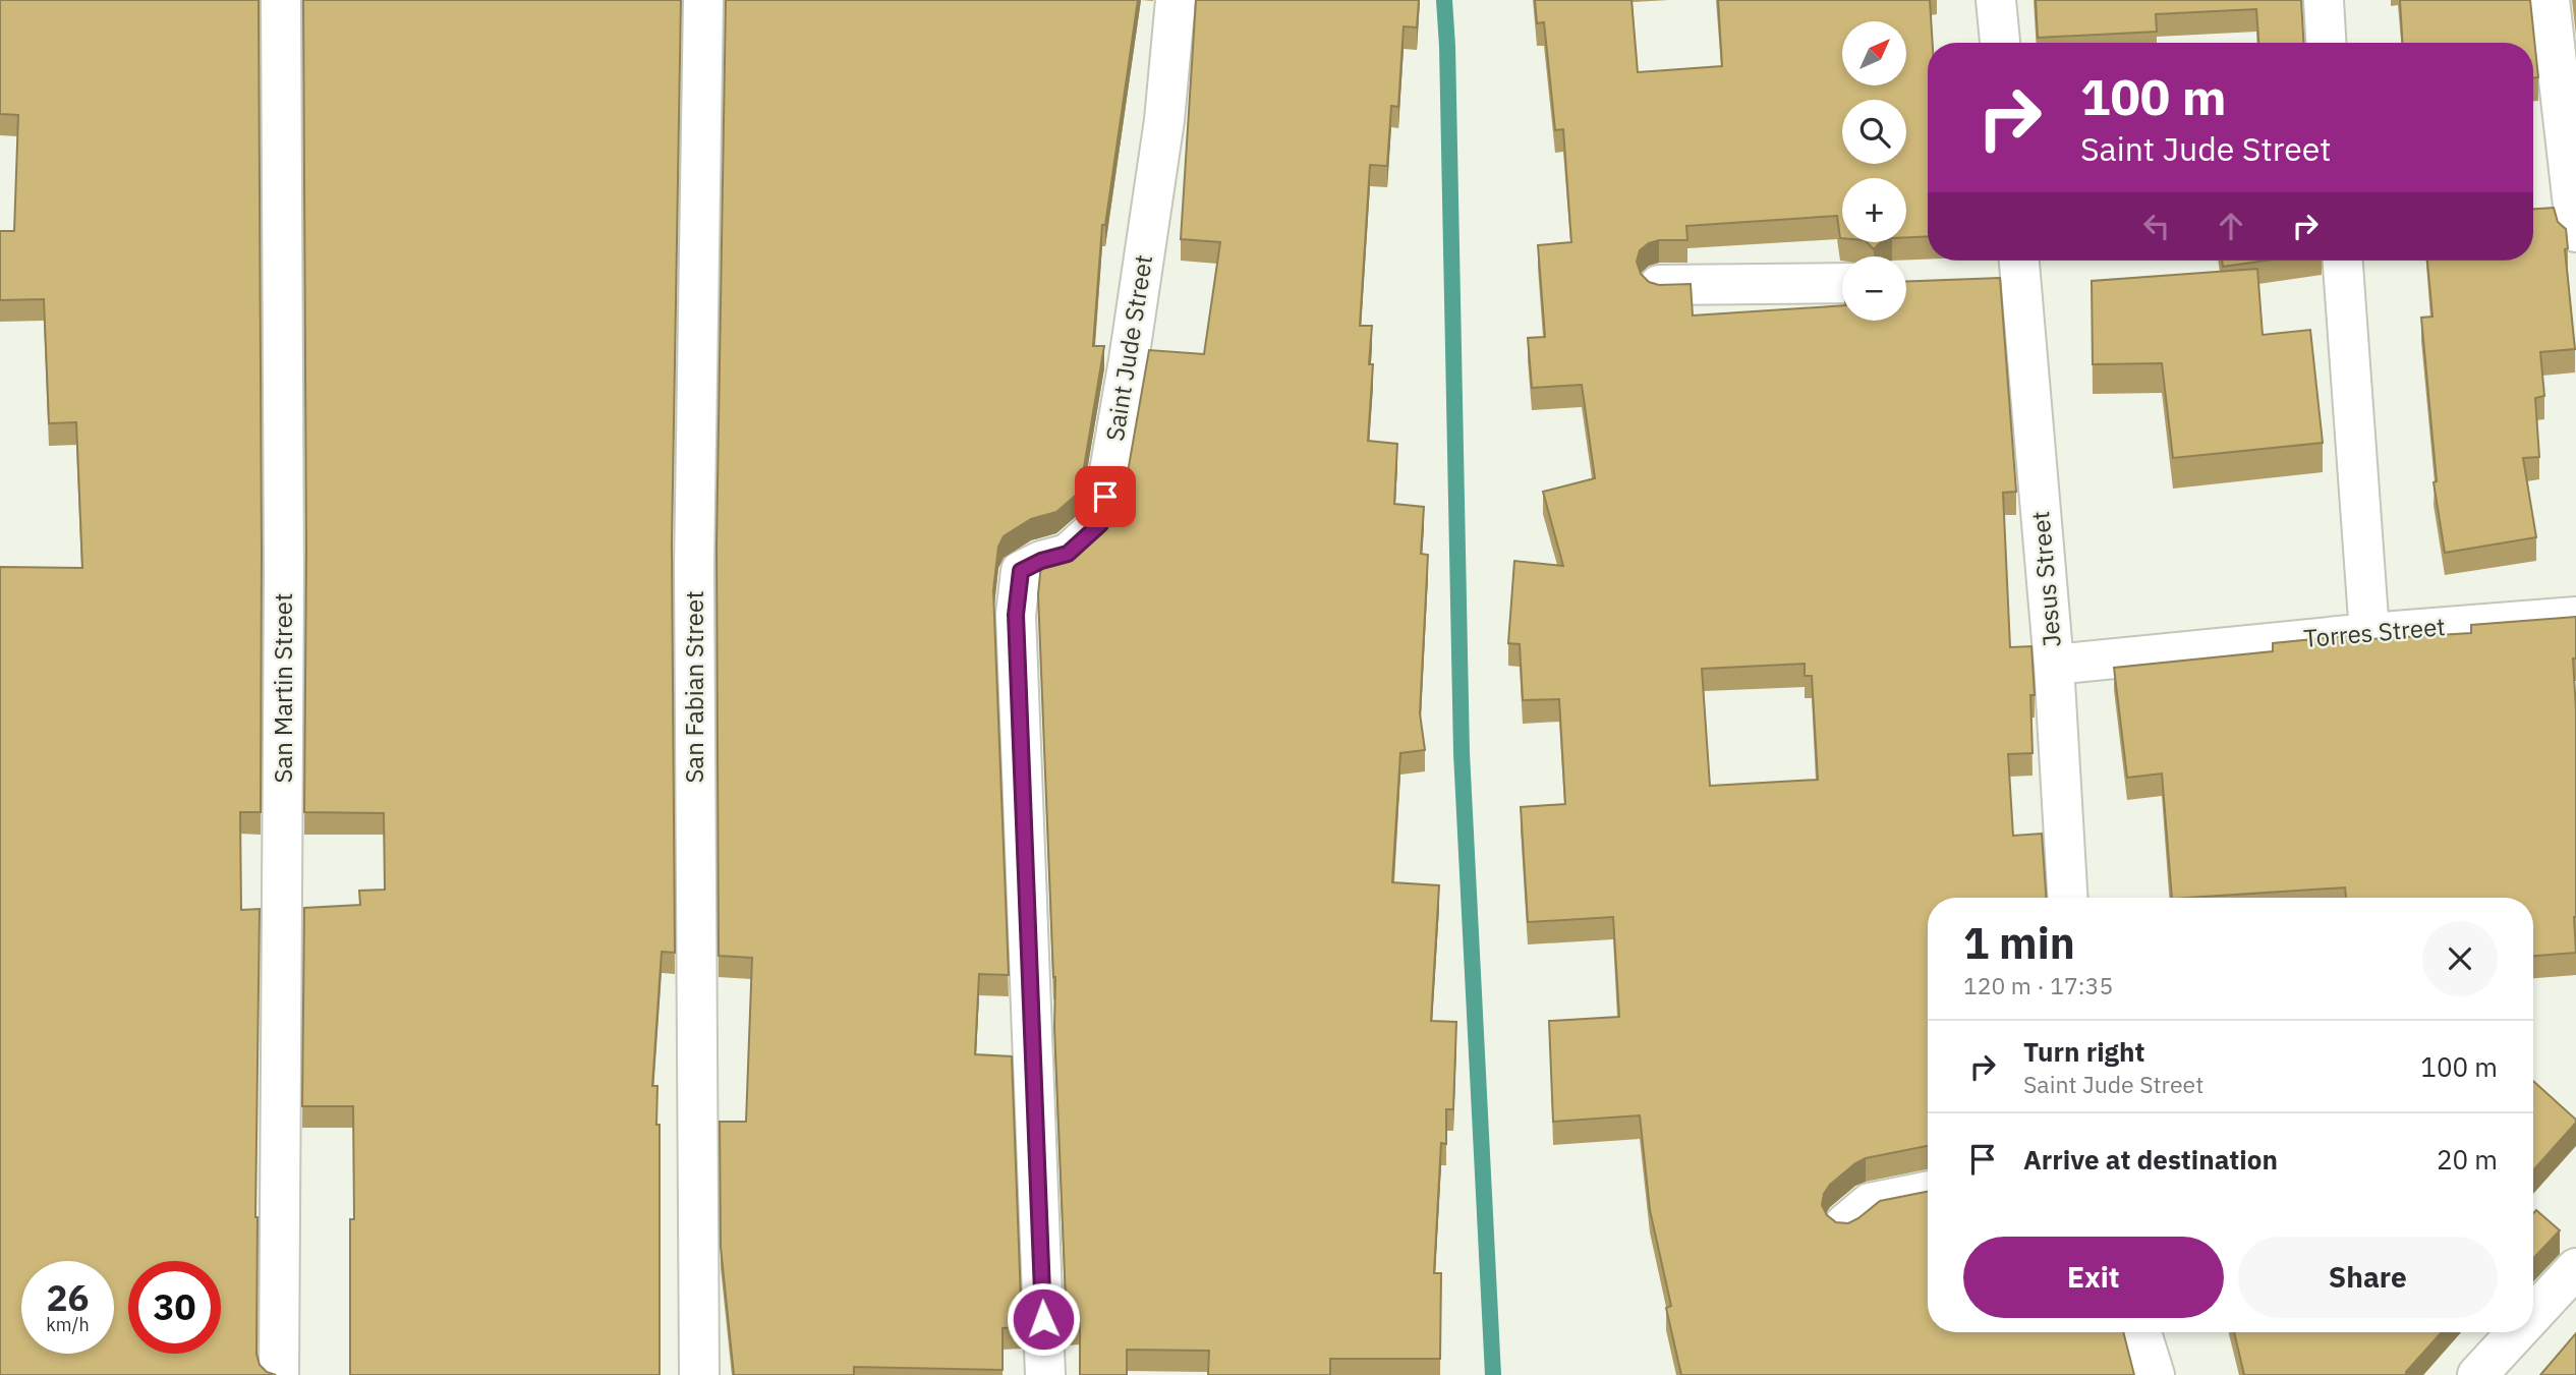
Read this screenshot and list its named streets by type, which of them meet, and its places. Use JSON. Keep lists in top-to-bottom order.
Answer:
{
  "streets": {
    "street": [
      "Saint Jude Street",
      "Jesus Street",
      "Torres Street",
      "San Fabian Street",
      "San Martin Street"
    ]
  },
  "crossings": [
    ["Jesus Street", "Torres Street"]
  ],
  "north": "top right",
  "page": {
    "map_buttons": ["+", "−"],
    "turn": ["100 m", "Saint Jude Street"],
    "heading": ["1 min", "120 m · 17:35"],
    "list": [
      {
        "name": "Turn right",
        "note": "Saint Jude Street",
        "value": "100 m"
      },
      {
        "name": "Arrive at destination",
        "value": "20 m"
      }
    ],
    "buttons": ["Exit", "Share"],
    "speed": "26 km/h",
    "limit": "30"
  }
}
